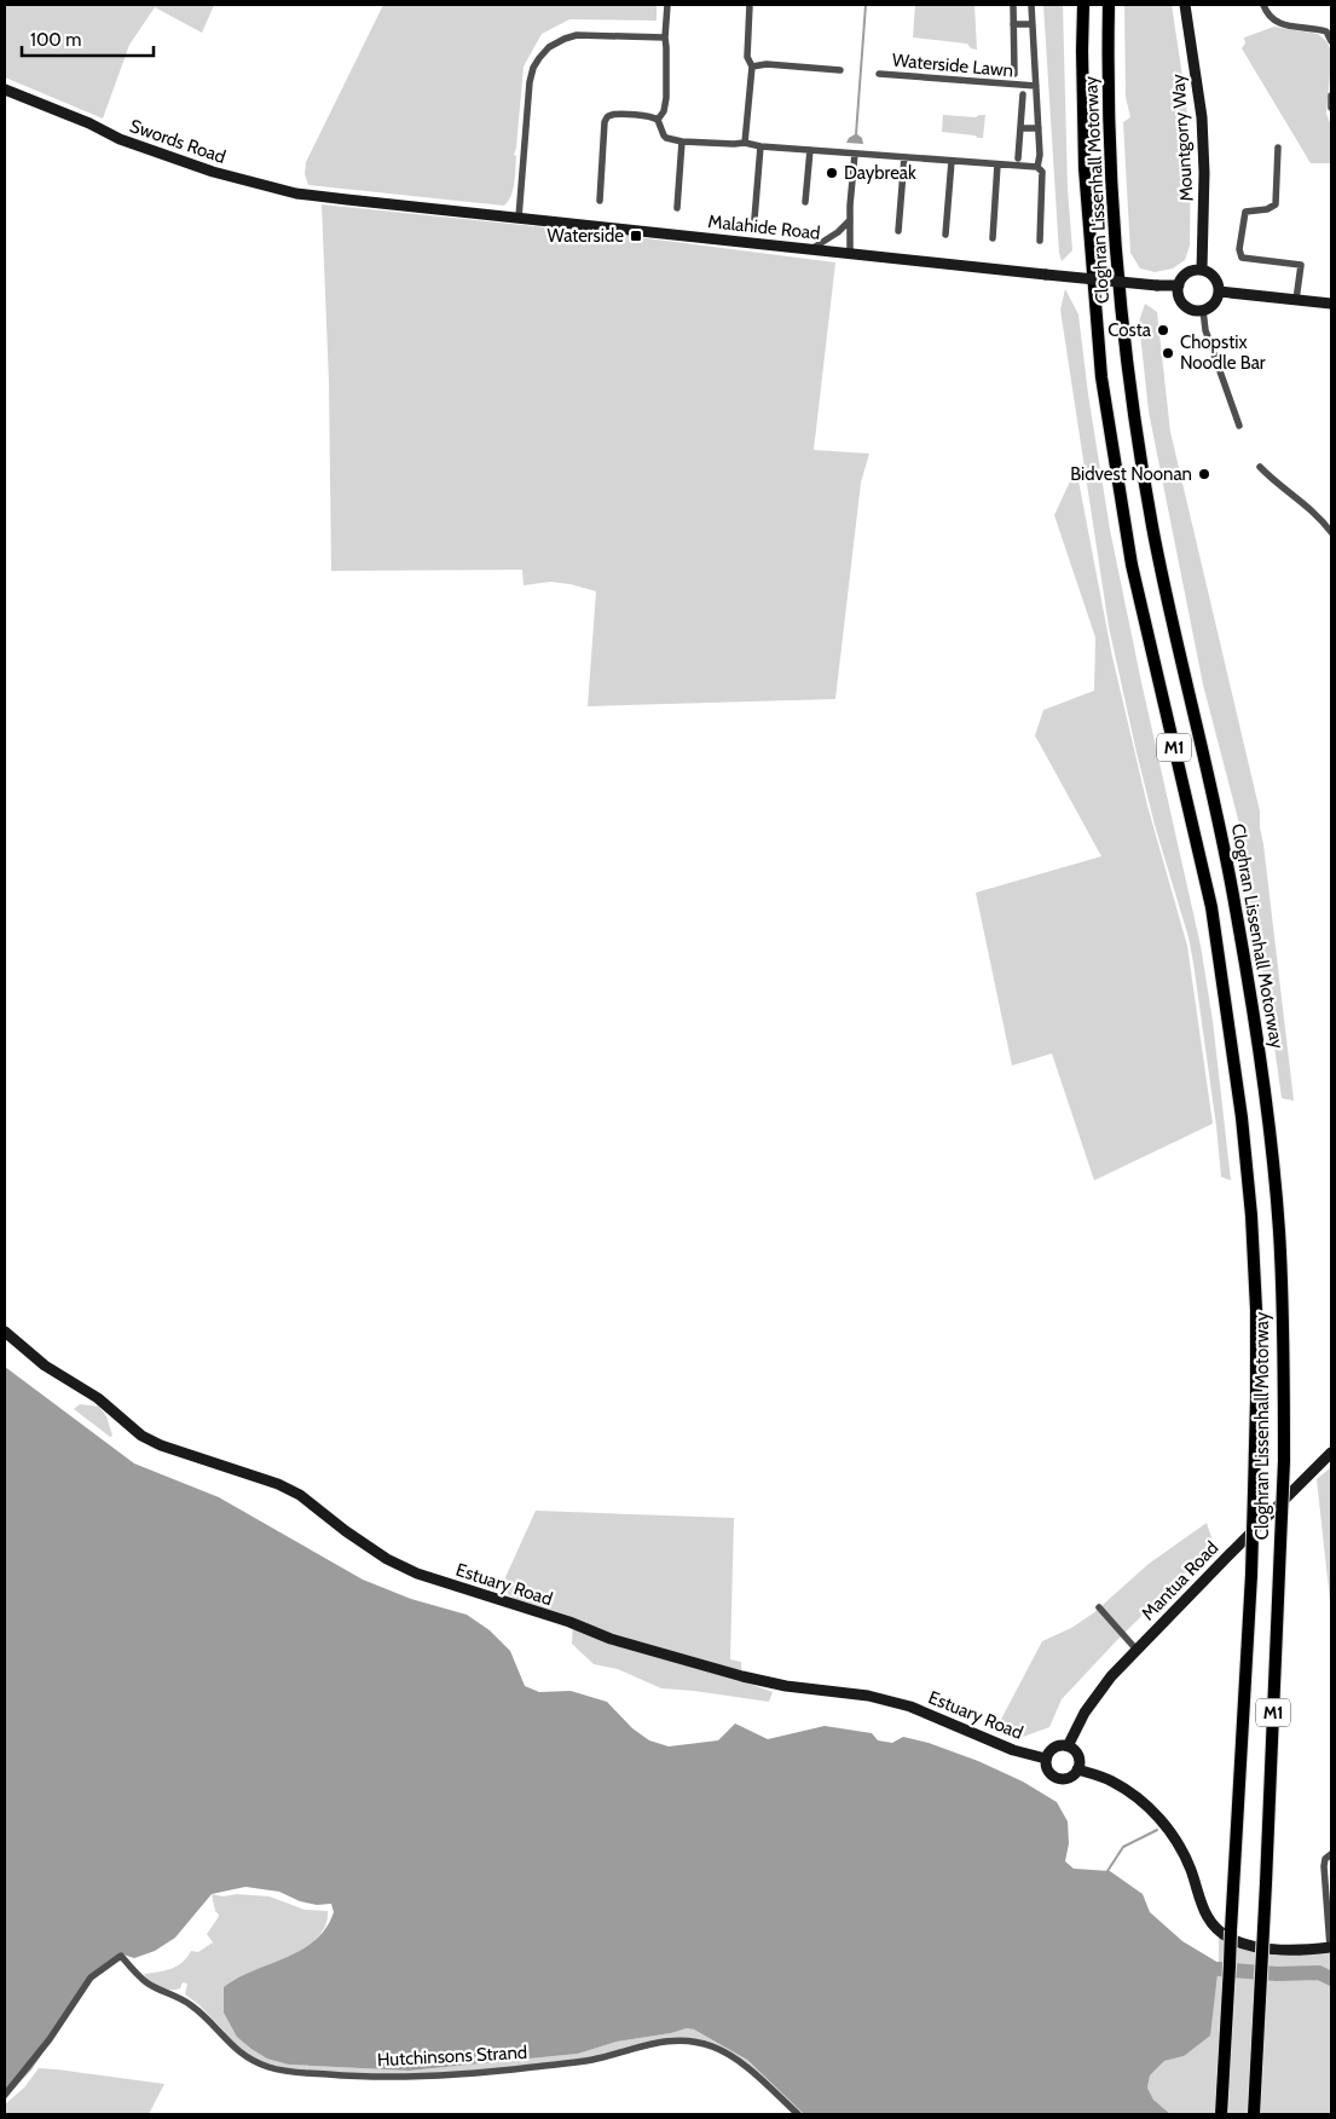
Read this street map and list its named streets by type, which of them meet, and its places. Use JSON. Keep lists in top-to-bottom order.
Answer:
{
  "streets": {
    "highway": ["Cloghran Lissenhall Motorway", "M1"],
    "street": [
      "Waterside Lawn",
      "Mountgorry Way",
      "Swords Road",
      "Malahide Road",
      "Mantua Road",
      "Estuary Road",
      "Hutchinsons Strand"
    ]
  },
  "crossings": [
    ["Mountgorry Way", "Malahide Road"],
    ["Swords Road", "Malahide Road"],
    ["Mantua Road", "Estuary Road"]
  ],
  "places": {
    "other": [
      "Daybreak",
      "Costa",
      "Chopstix Noodle Bar",
      "Bidvest Noonan"
    ],
    "transit": ["Waterside"]
  },
  "scale_bar": "100 m"
}
